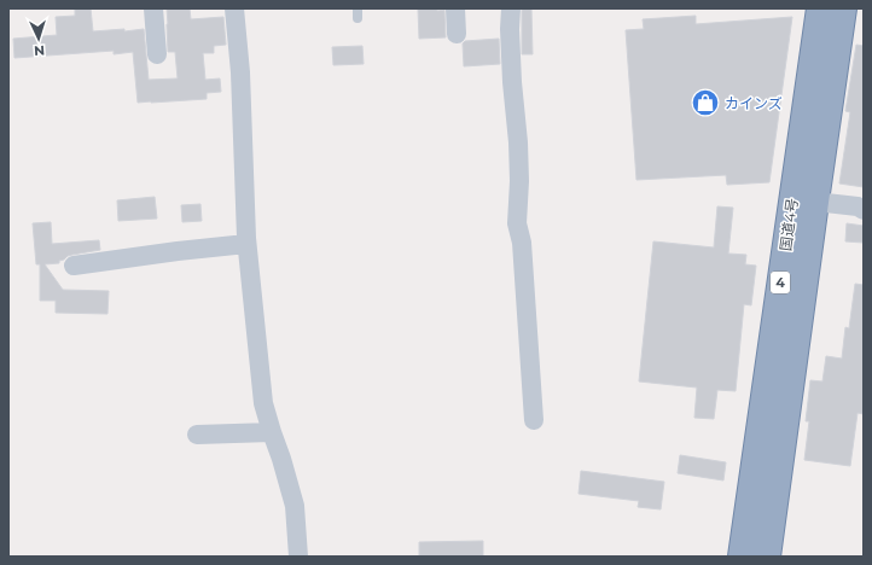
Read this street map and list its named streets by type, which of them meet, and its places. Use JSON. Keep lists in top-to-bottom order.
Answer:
{
  "streets": {
    "highway": ["国道4号", "4"]
  },
  "places": {
    "shop": ["カインズ"]
  },
  "north": "bottom"
}
